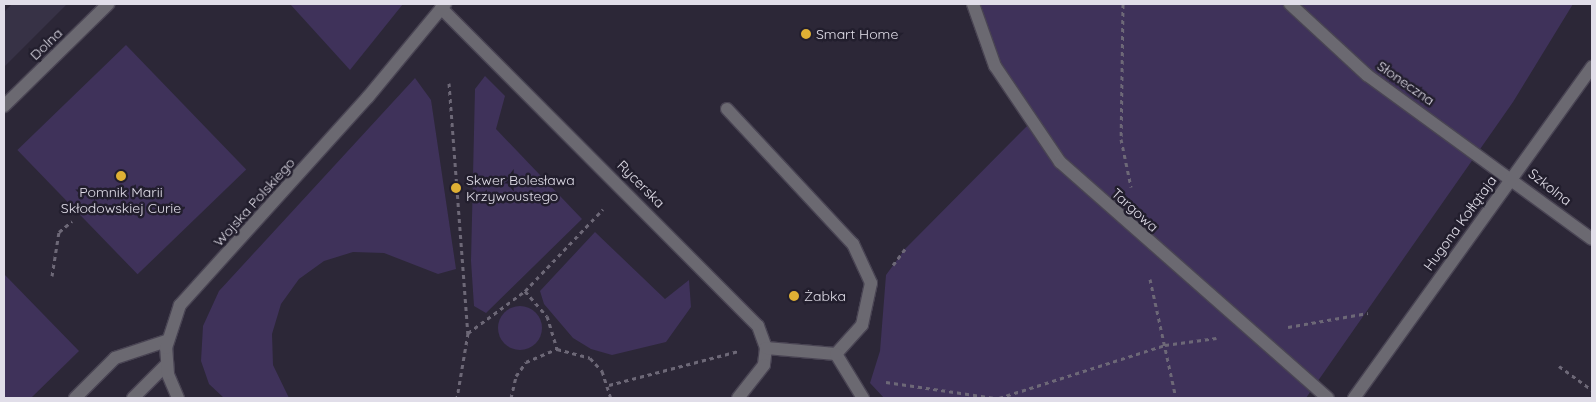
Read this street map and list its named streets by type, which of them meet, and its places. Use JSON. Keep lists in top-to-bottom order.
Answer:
{
  "streets": {
    "street": [
      "Dolna",
      "Słoneczna",
      "Rycerska",
      "Szkolna",
      "Wojska Polskiego",
      "Targowa",
      "Hugona Kołłątaja"
    ]
  },
  "crossings": [
    ["Słoneczna", "Szkolna"],
    ["Słoneczna", "Hugona Kołłątaja"],
    ["Rycerska", "Wojska Polskiego"],
    ["Szkolna", "Hugona Kołłątaja"]
  ],
  "places": [
    "Smart Home",
    "Pomnik Marii Skłodowskiej Curie",
    "Skwer Bolesława Krzywoustego",
    "Żabka"
  ]
}
